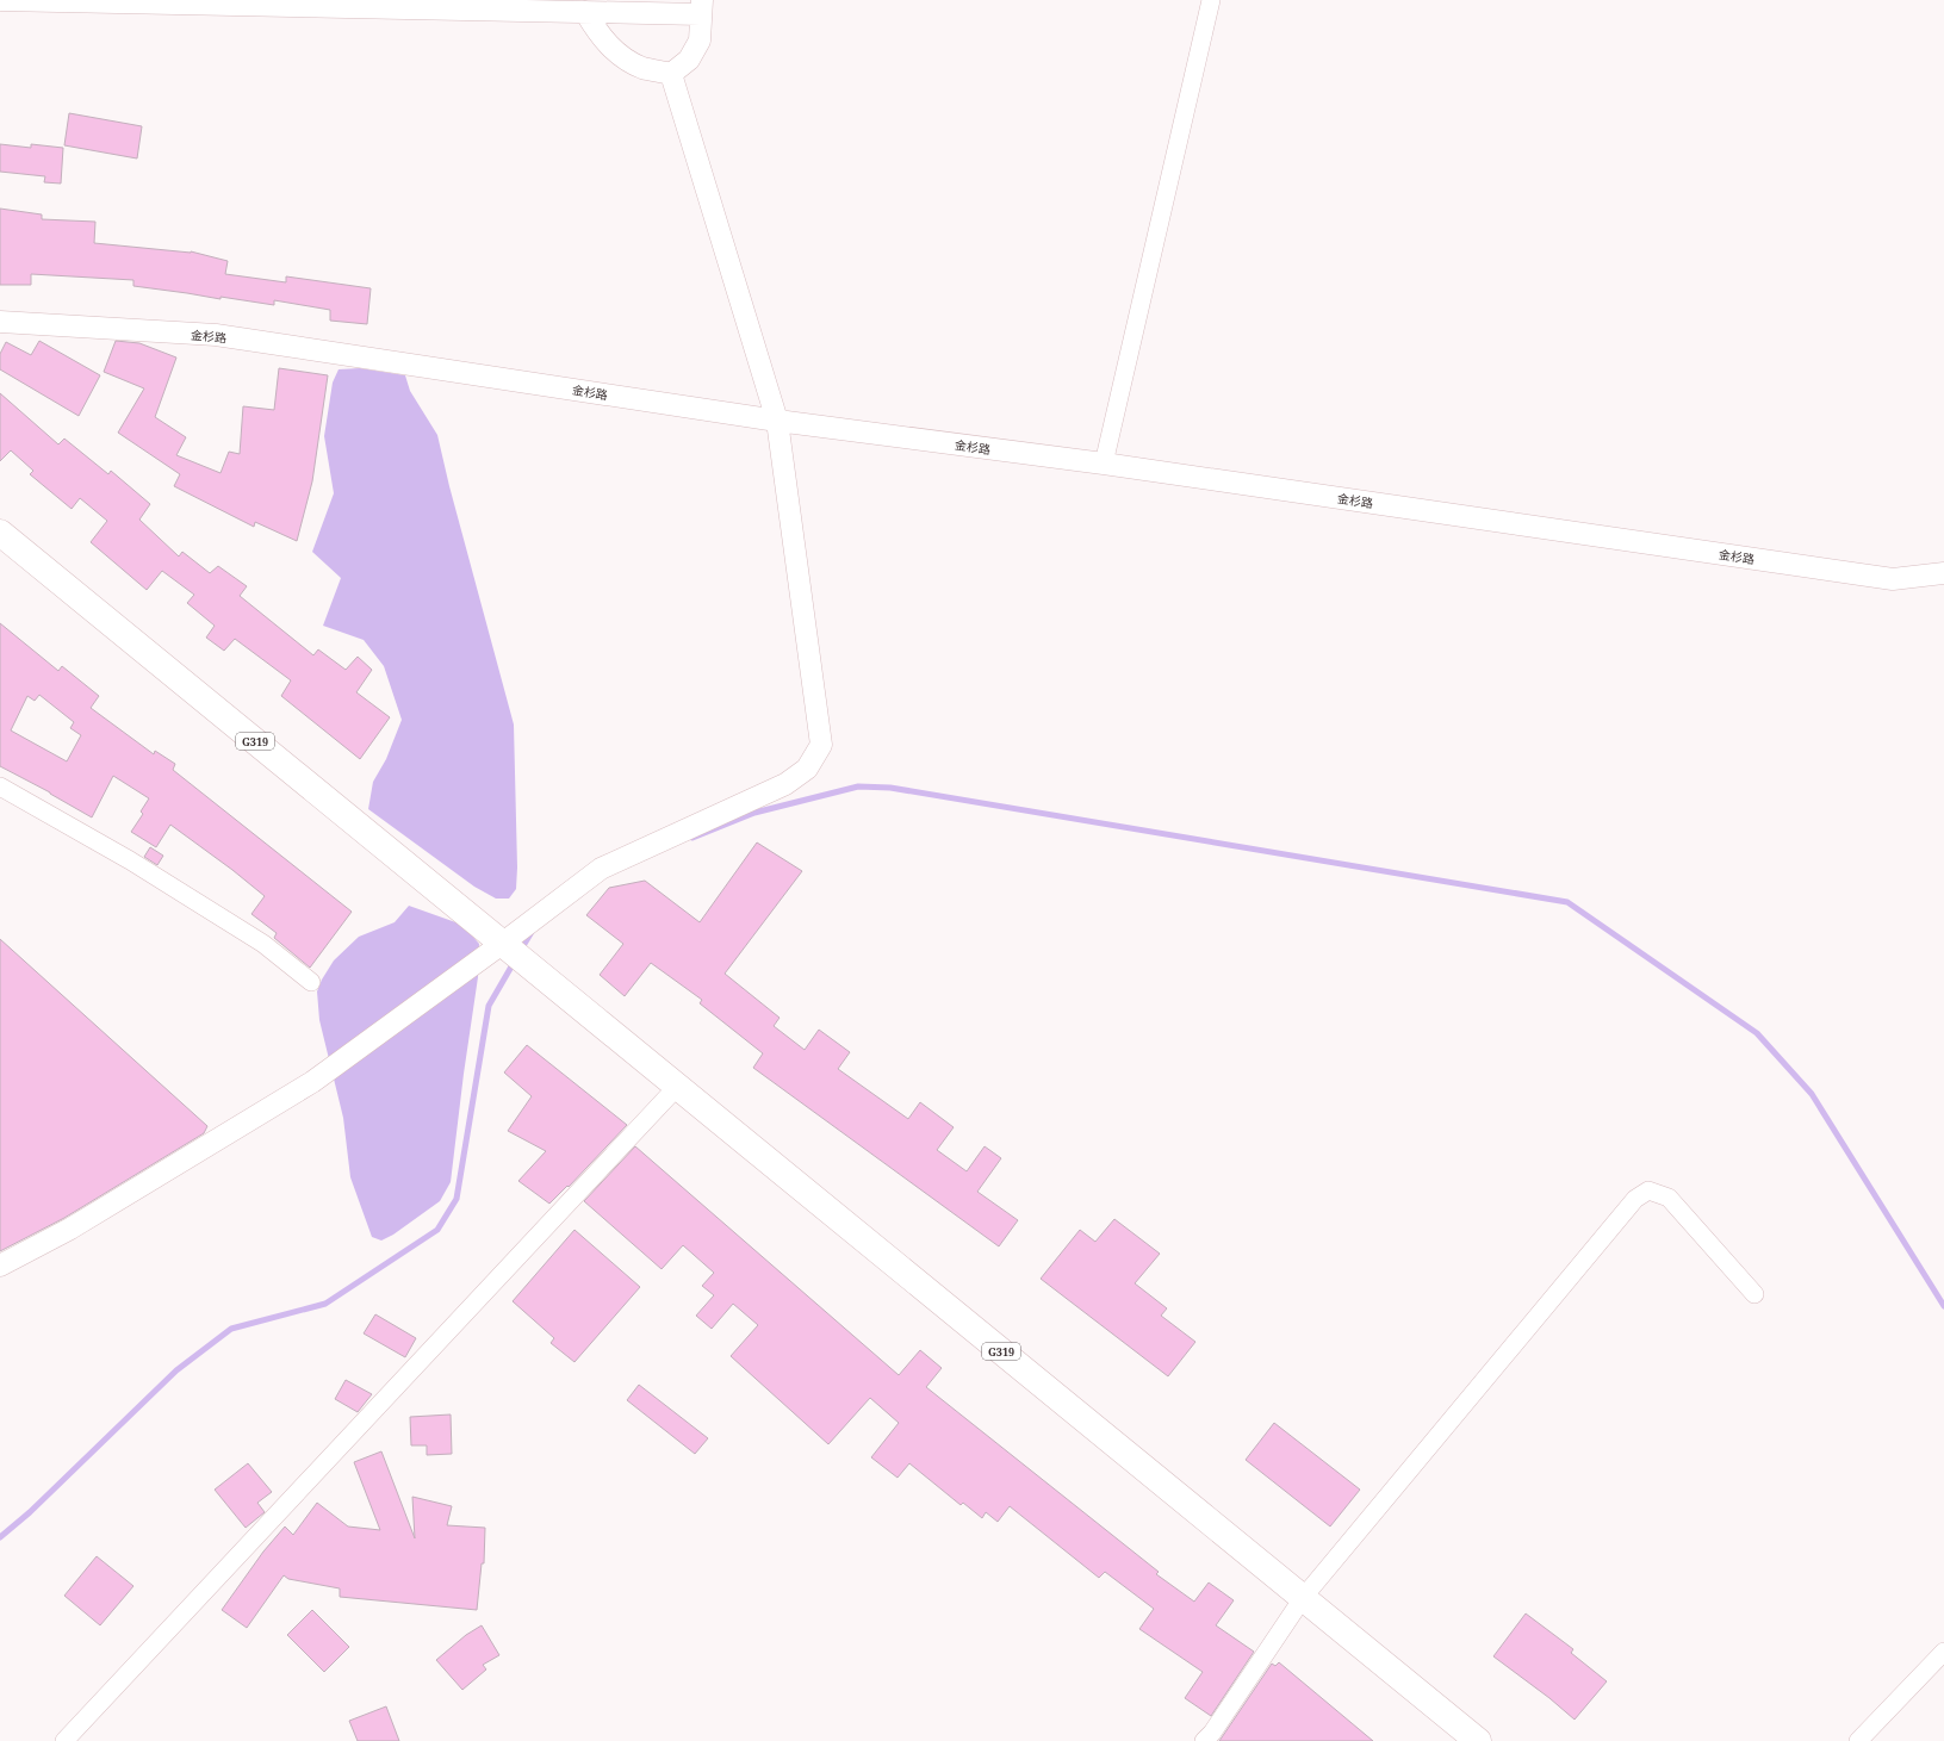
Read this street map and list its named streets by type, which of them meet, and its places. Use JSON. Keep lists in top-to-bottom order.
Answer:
{
  "streets": {
    "highway": ["G319"],
    "street": ["金杉路"]
  }
}
